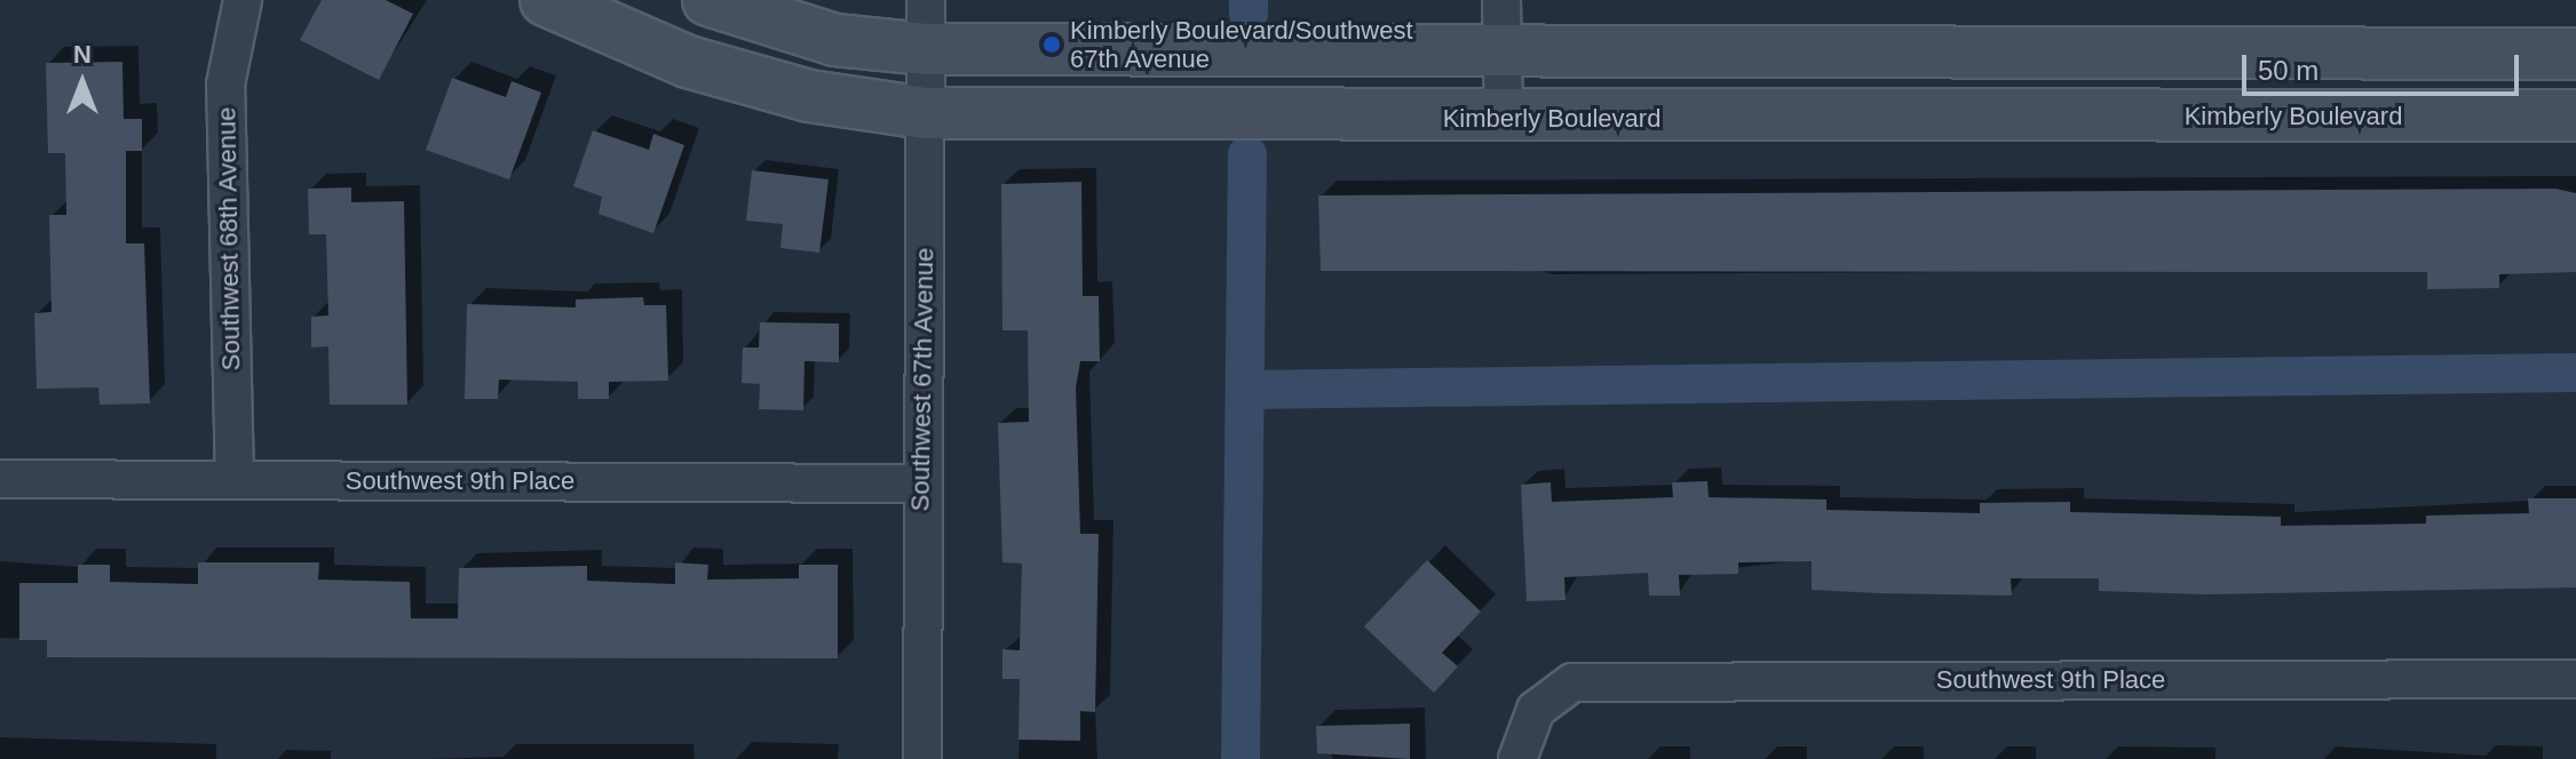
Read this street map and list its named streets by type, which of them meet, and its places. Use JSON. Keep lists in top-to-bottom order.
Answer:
{
  "streets": {
    "street": [
      "Kimberly Boulevard",
      "Southwest 68th Avenue",
      "Southwest 67th Avenue",
      "Southwest 9th Place"
    ]
  },
  "crossings": [
    ["Kimberly Boulevard", "Southwest 67th Avenue"],
    ["Southwest 68th Avenue", "Southwest 9th Place"],
    ["Southwest 67th Avenue", "Southwest 9th Place"]
  ],
  "places": ["Kimberly Boulevard/Southwest 67th Avenue"],
  "scale_bar": "50 m",
  "north": "top"
}
